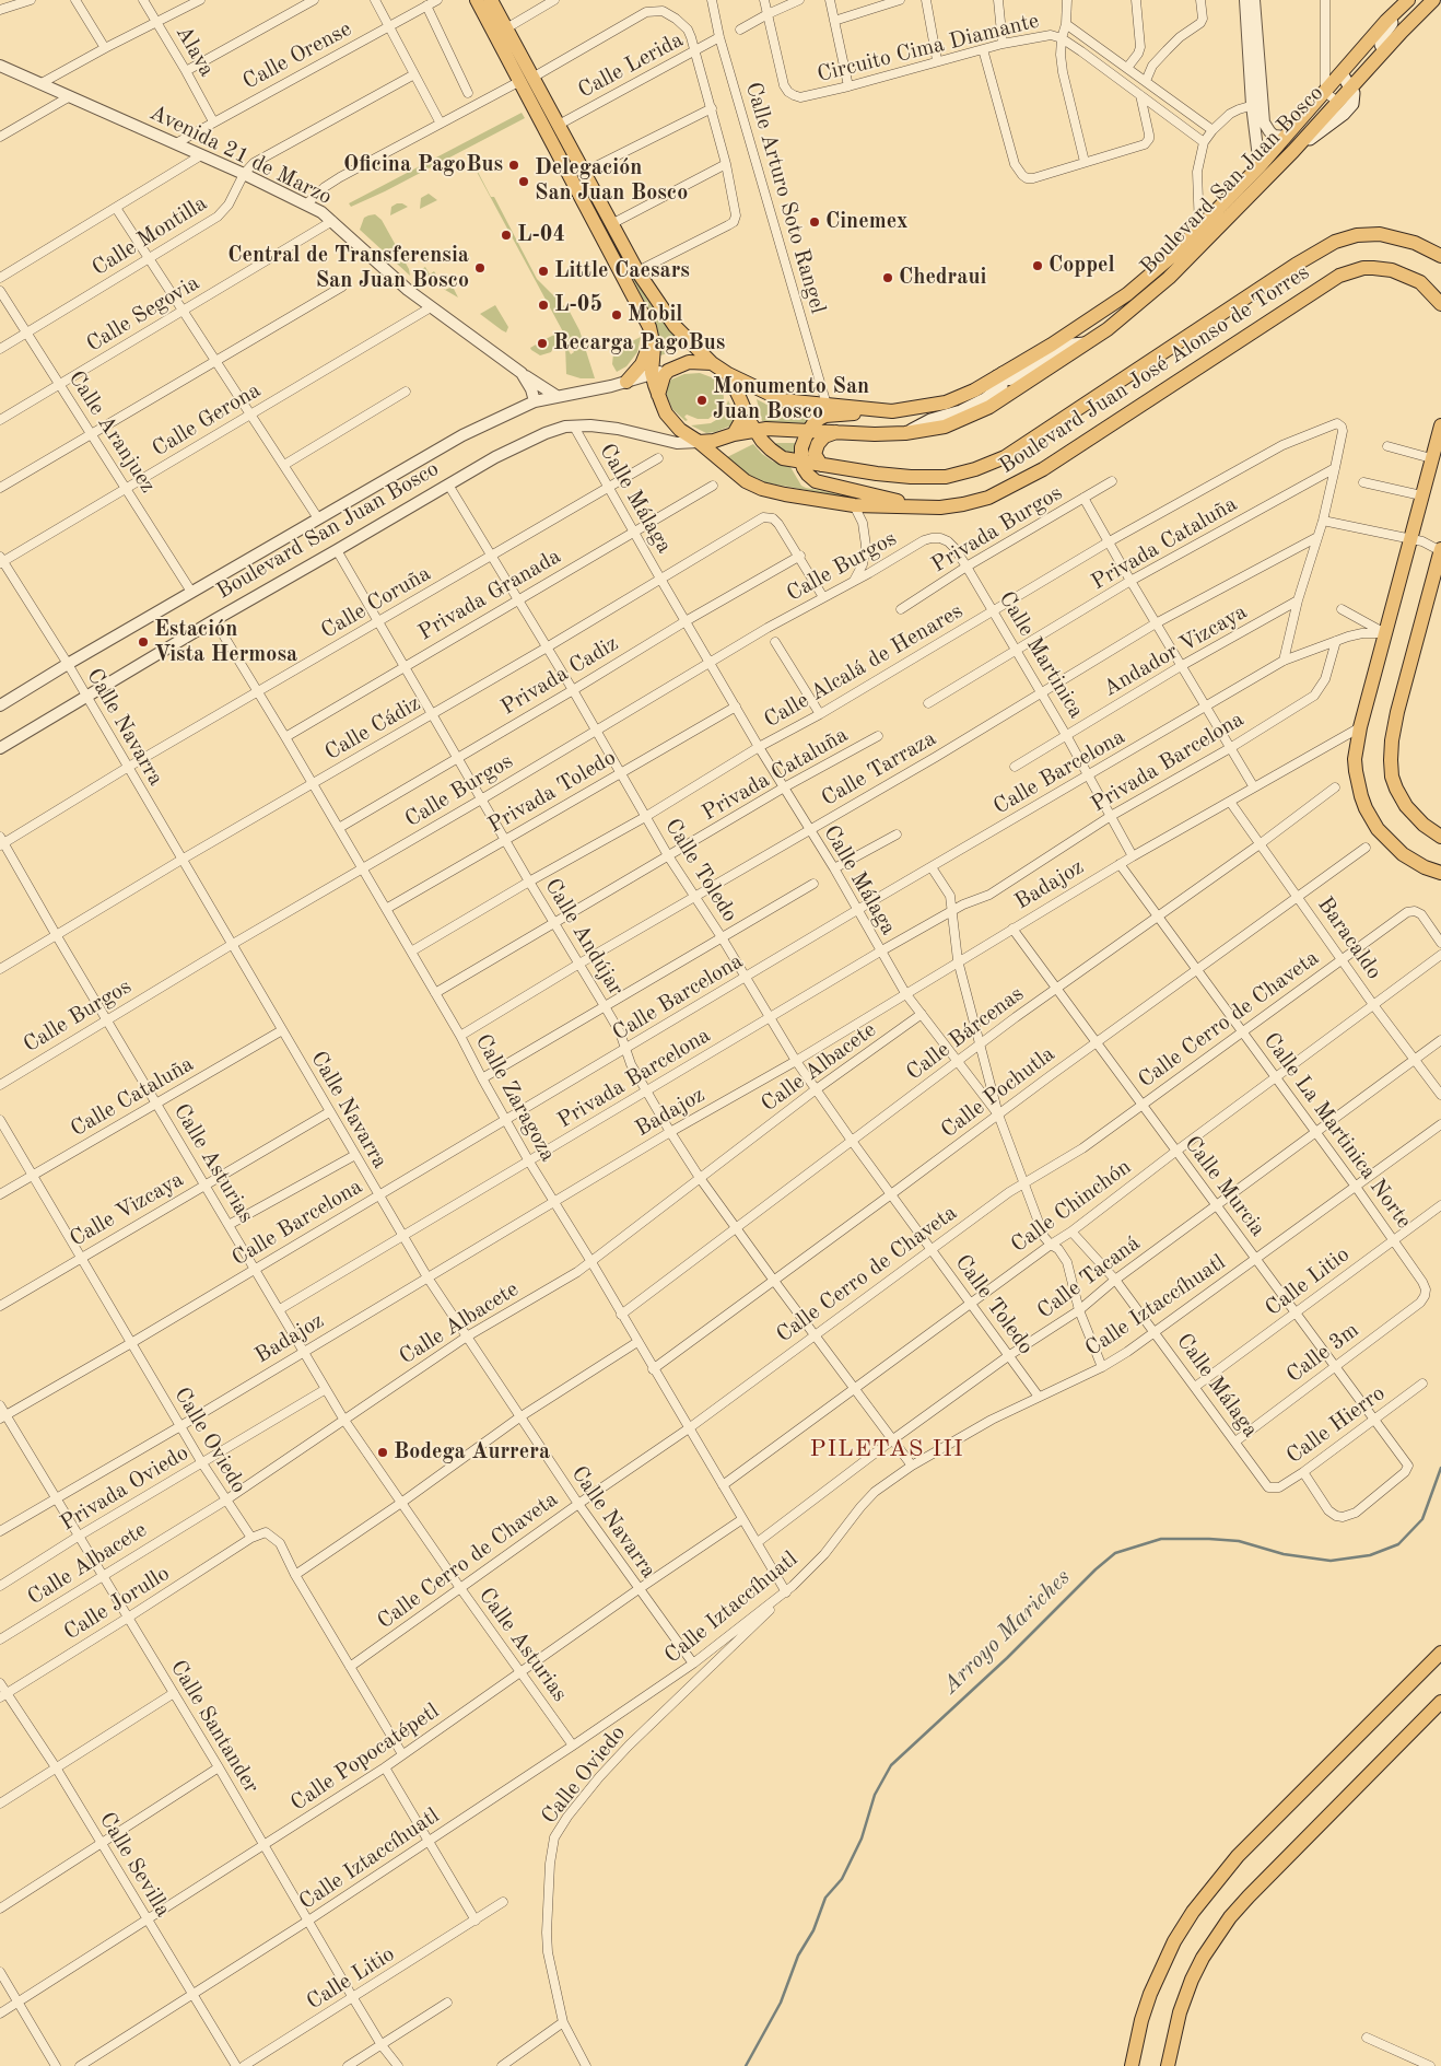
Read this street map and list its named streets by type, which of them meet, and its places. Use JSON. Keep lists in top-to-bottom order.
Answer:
{
  "streets": {
    "main road": ["Boulevard San Juan Bosco", "Boulevard Juan José Alonso de Torres"],
    "street": [
      "Circuito Cima Diamante",
      "Alava",
      "Calle Orense",
      "Calle Lerida",
      "Avenida 21 de Marzo",
      "Calle Arturo Soto Rangel",
      "Calle Montilla",
      "Calle Segovia",
      "Calle Gerona",
      "Calle Aranjuez",
      "Calle Málaga",
      "Privada Burgos",
      "Privada Cataluña",
      "Calle Burgos",
      "Privada Granada",
      "Calle Coruña",
      "Andador Vizcaya",
      "Calle Martinica",
      "Calle Alcalá de Henares",
      "Privada Cadiz",
      "Calle Navarra",
      "Calle Cádiz",
      "Privada Barcelona",
      "Calle Tarraza",
      "Calle Barcelona",
      "Privada Toledo",
      "Calle Toledo",
      "Badajoz",
      "Calle Andújar",
      "Baracaldo",
      "Calle Cerro de Chaveta",
      "Calle Bárcenas",
      "Calle Albacete",
      "Calle Pochutla",
      "Calle Cataluña",
      "Calle Zaragoza",
      "Calle La Martinica Norte",
      "Calle Asturias",
      "Calle Murcia",
      "Calle Chinchón",
      "Calle Vizcaya",
      "Calle Tacaná",
      "Calle Litio",
      "Calle Iztaccíhuatl",
      "Calle 3m",
      "Calle Hierro",
      "Calle Oviedo",
      "Privada Oviedo",
      "Calle Jorullo",
      "Calle Santander",
      "Calle Popocatépetl",
      "Calle Sevilla"
    ]
  },
  "crossings": [
    ["Alava", "Calle Orense"],
    ["Calle Orense", "Avenida 21 de Marzo"],
    ["Calle Lerida", "Calle Arturo Soto Rangel"],
    ["Avenida 21 de Marzo", "Boulevard San Juan Bosco"],
    ["Avenida 21 de Marzo", "Calle Montilla"],
    ["Avenida 21 de Marzo", "Calle Segovia"],
    ["Avenida 21 de Marzo", "Calle Gerona"],
    ["Boulevard San Juan Bosco", "Calle Arturo Soto Rangel"],
    ["Boulevard San Juan Bosco", "Boulevard Juan José Alonso de Torres"],
    ["Boulevard San Juan Bosco", "Calle Aranjuez"],
    ["Boulevard San Juan Bosco", "Calle Málaga"],
    ["Boulevard San Juan Bosco", "Calle Navarra"],
    ["Boulevard San Juan Bosco", "Calle Toledo"],
    ["Boulevard San Juan Bosco", "Calle Andújar"],
    ["Boulevard San Juan Bosco", "Calle Zaragoza"],
    ["Calle Montilla", "Calle Aranjuez"],
    ["Calle Segovia", "Calle Aranjuez"],
    ["Calle Gerona", "Calle Aranjuez"],
    ["Calle Gerona", "Calle Navarra"],
    ["Calle Málaga", "Privada Cataluña"],
    ["Calle Málaga", "Calle Burgos"],
    ["Calle Málaga", "Privada Granada"],
    ["Calle Málaga", "Calle Coruña"],
    ["Calle Málaga", "Calle Alcalá de Henares"],
    ["Calle Málaga", "Privada Cadiz"],
    ["Calle Málaga", "Calle Cádiz"],
    ["Calle Málaga", "Privada Barcelona"],
    ["Calle Málaga", "Calle Tarraza"],
    ["Calle Málaga", "Calle Barcelona"],
    ["Calle Málaga", "Privada Toledo"],
    ["Calle Málaga", "Badajoz"],
    ["Calle Málaga", "Calle Bárcenas"],
    ["Calle Málaga", "Calle Albacete"],
    ["Calle Málaga", "Calle Pochutla"],
    ["Calle Málaga", "Calle Chinchón"],
    ["Calle Málaga", "Calle Tacaná"],
    ["Calle Málaga", "Calle Litio"],
    ["Calle Málaga", "Calle Iztaccíhuatl"],
    ["Calle Málaga", "Calle 3m"],
    ["Calle Málaga", "Calle Hierro"],
    ["Privada Burgos", "Calle Martinica"],
    ["Privada Cataluña", "Calle Martinica"],
    ["Privada Cataluña", "Calle Alcalá de Henares"],
    ["Privada Cataluña", "Calle Toledo"],
    ["Privada Cataluña", "Calle Andújar"],
    ["Privada Cataluña", "Calle Zaragoza"],
    ["Calle Burgos", "Calle Martinica"],
    ["Calle Burgos", "Calle Navarra"],
    ["Calle Burgos", "Calle Toledo"],
    ["Calle Burgos", "Calle Andújar"],
    ["Calle Burgos", "Calle Zaragoza"],
    ["Calle Burgos", "Calle Asturias"],
    ["Privada Granada", "Calle Toledo"],
    ["Privada Granada", "Calle Andújar"],
    ["Privada Granada", "Calle Zaragoza"],
    ["Calle Coruña", "Calle Navarra"],
    ["Calle Coruña", "Calle Toledo"],
    ["Calle Coruña", "Calle Andújar"],
    ["Calle Coruña", "Calle Zaragoza"],
    ["Calle Coruña", "Calle Asturias"],
    ["Andador Vizcaya", "Calle Martinica"],
    ["Calle Martinica", "Calle Alcalá de Henares"],
    ["Calle Martinica", "Privada Barcelona"],
    ["Calle Martinica", "Calle Tarraza"],
    ["Calle Martinica", "Calle Barcelona"],
    ["Calle Martinica", "Badajoz"],
    ["Calle Alcalá de Henares", "Calle Toledo"],
    ["Calle Alcalá de Henares", "Calle Andújar"],
    ["Calle Alcalá de Henares", "Calle Zaragoza"],
    ["Privada Cadiz", "Calle Cádiz"],
    ["Privada Cadiz", "Calle Toledo"],
    ["Privada Cadiz", "Calle Andújar"],
    ["Privada Cadiz", "Calle Zaragoza"],
    ["Calle Navarra", "Calle Cádiz"],
    ["Calle Navarra", "Privada Barcelona"],
    ["Calle Navarra", "Calle Barcelona"],
    ["Calle Navarra", "Badajoz"],
    ["Calle Navarra", "Calle Cerro de Chaveta"],
    ["Calle Navarra", "Calle Albacete"],
    ["Calle Navarra", "Calle Cataluña"],
    ["Calle Navarra", "Calle Vizcaya"],
    ["Calle Navarra", "Calle Iztaccíhuatl"],
    ["Calle Navarra", "Calle Popocatépetl"],
    ["Calle Cádiz", "Calle Toledo"],
    ["Calle Cádiz", "Calle Andújar"],
    ["Calle Cádiz", "Calle Zaragoza"],
    ["Calle Cádiz", "Calle Asturias"],
    ["Privada Barcelona", "Calle Barcelona"],
    ["Privada Barcelona", "Calle Toledo"],
    ["Privada Barcelona", "Calle Andújar"],
    ["Privada Barcelona", "Calle Zaragoza"],
    ["Privada Barcelona", "Calle Asturias"],
    ["Calle Tarraza", "Calle Toledo"],
    ["Calle Tarraza", "Calle Andújar"],
    ["Calle Tarraza", "Calle Zaragoza"],
    ["Calle Barcelona", "Calle Toledo"],
    ["Calle Barcelona", "Calle Andújar"],
    ["Calle Barcelona", "Calle Zaragoza"],
    ["Calle Barcelona", "Calle Asturias"],
    ["Calle Barcelona", "Calle Oviedo"],
    ["Calle Barcelona", "Calle Santander"],
    ["Privada Toledo", "Calle Toledo"],
    ["Privada Toledo", "Calle Andújar"],
    ["Privada Toledo", "Calle Zaragoza"],
    ["Calle Toledo", "Badajoz"],
    ["Calle Toledo", "Calle Cerro de Chaveta"],
    ["Calle Toledo", "Calle Bárcenas"],
    ["Calle Toledo", "Calle Albacete"],
    ["Calle Toledo", "Calle Pochutla"],
    ["Calle Toledo", "Calle Chinchón"],
    ["Calle Toledo", "Calle Tacaná"],
    ["Calle Toledo", "Calle Iztaccíhuatl"],
    ["Badajoz", "Calle Andújar"],
    ["Badajoz", "Baracaldo"],
    ["Badajoz", "Calle Zaragoza"],
    ["Badajoz", "Calle La Martinica Norte"],
    ["Badajoz", "Calle Asturias"],
    ["Badajoz", "Calle Murcia"],
    ["Badajoz", "Calle Oviedo"],
    ["Badajoz", "Calle Santander"],
    ["Calle Andújar", "Calle Cerro de Chaveta"],
    ["Calle Andújar", "Calle Bárcenas"],
    ["Calle Andújar", "Calle Albacete"],
    ["Calle Andújar", "Calle Pochutla"],
    ["Calle Andújar", "Calle Chinchón"],
    ["Calle Andújar", "Calle Tacaná"],
    ["Calle Andújar", "Calle Iztaccíhuatl"],
    ["Baracaldo", "Calle Cerro de Chaveta"],
    ["Baracaldo", "Calle Bárcenas"],
    ["Baracaldo", "Calle Pochutla"],
    ["Baracaldo", "Calle Chinchón"],
    ["Baracaldo", "Calle Tacaná"],
    ["Calle Cerro de Chaveta", "Calle Zaragoza"],
    ["Calle Cerro de Chaveta", "Calle La Martinica Norte"],
    ["Calle Cerro de Chaveta", "Calle Asturias"],
    ["Calle Cerro de Chaveta", "Calle Murcia"],
    ["Calle Bárcenas", "Calle Zaragoza"],
    ["Calle Bárcenas", "Calle La Martinica Norte"],
    ["Calle Bárcenas", "Calle Murcia"],
    ["Calle Albacete", "Calle Zaragoza"],
    ["Calle Albacete", "Calle Asturias"],
    ["Calle Albacete", "Calle Oviedo"],
    ["Calle Albacete", "Calle Santander"],
    ["Calle Pochutla", "Calle Zaragoza"],
    ["Calle Pochutla", "Calle La Martinica Norte"],
    ["Calle Pochutla", "Calle Murcia"],
    ["Calle Cataluña", "Calle Asturias"],
    ["Calle Cataluña", "Calle Oviedo"],
    ["Calle Zaragoza", "Calle Chinchón"],
    ["Calle Zaragoza", "Calle Tacaná"],
    ["Calle Zaragoza", "Calle Iztaccíhuatl"],
    ["Calle Zaragoza", "Calle Oviedo"],
    ["Calle Zaragoza", "Calle Popocatépetl"],
    ["Calle La Martinica Norte", "Calle Chinchón"],
    ["Calle La Martinica Norte", "Calle Tacaná"],
    ["Calle La Martinica Norte", "Calle Litio"],
    ["Calle La Martinica Norte", "Calle Iztaccíhuatl"],
    ["Calle La Martinica Norte", "Calle 3m"],
    ["Calle Asturias", "Calle Vizcaya"],
    ["Calle Asturias", "Calle Iztaccíhuatl"],
    ["Calle Asturias", "Privada Oviedo"],
    ["Calle Asturias", "Calle Popocatépetl"],
    ["Calle Murcia", "Calle Chinchón"],
    ["Calle Murcia", "Calle Tacaná"],
    ["Calle Murcia", "Calle Litio"],
    ["Calle Murcia", "Calle Iztaccíhuatl"],
    ["Calle Murcia", "Calle 3m"],
    ["Calle Murcia", "Calle Hierro"],
    ["Calle Vizcaya", "Calle Oviedo"],
    ["Calle Litio", "Calle Santander"],
    ["Calle Iztaccíhuatl", "Calle Oviedo"],
    ["Calle Iztaccíhuatl", "Calle Santander"],
    ["Calle Iztaccíhuatl", "Calle Sevilla"],
    ["Calle Oviedo", "Privada Oviedo"],
    ["Calle Oviedo", "Calle Jorullo"],
    ["Privada Oviedo", "Calle Santander"],
    ["Calle Jorullo", "Calle Santander"],
    ["Calle Jorullo", "Calle Sevilla"],
    ["Calle Santander", "Calle Popocatépetl"],
    ["Calle Popocatépetl", "Calle Sevilla"]
  ],
  "districts": ["PILETAS III"],
  "water": ["Arroyo Mariches"],
  "places": [
    "Oficina PagoBus",
    "Delegación San Juan Bosco",
    "Cinemex",
    "L-04",
    "Coppel",
    "Central de Transferensia San Juan Bosco",
    "Little Caesars",
    "Chedraui",
    "L-05",
    "Mobil",
    "Recarga PagoBus",
    "Monumento San Juan Bosco",
    "Estación Vista Hermosa",
    "Bodega Aurrera"
  ]
}
